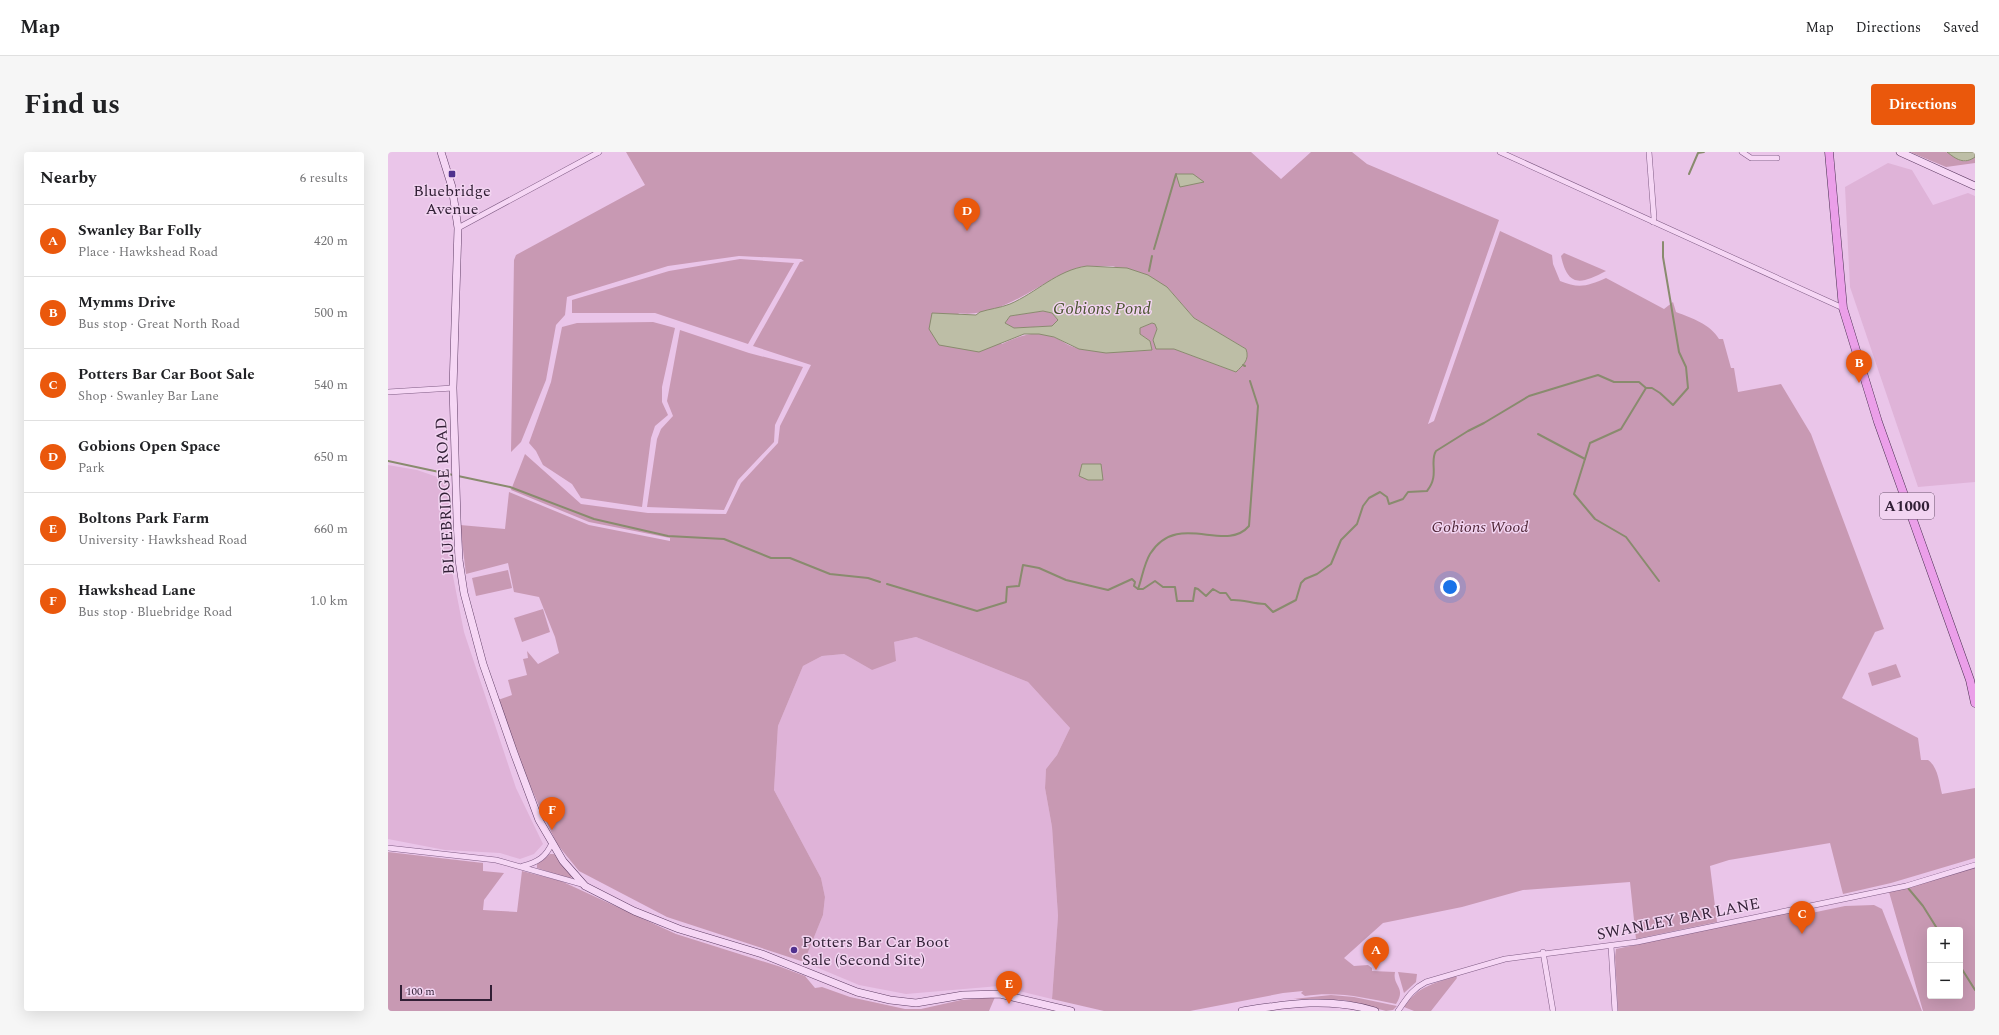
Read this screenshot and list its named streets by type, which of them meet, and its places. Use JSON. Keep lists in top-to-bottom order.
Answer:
{
  "streets": {
    "main road": ["A1000"],
    "street": ["BLUEBRIDGE ROAD", "SWANLEY BAR LANE"]
  },
  "water": ["Gobions Pond"],
  "parks": ["Gobions Wood"],
  "places": {
    "transit": ["Bluebridge Avenue"],
    "other": ["Potters Bar Car Boot Sale (Second Site)"]
  },
  "scale_bar": "100 m",
  "page": {
    "header": "Map",
    "nav": ["Map", "Directions", "Saved"],
    "title": "Find us",
    "buttons": "Directions",
    "heading": ["Nearby", "6 results"],
    "pins": [
      "D",
      "B",
      "F",
      "C",
      "A",
      "E"
    ],
    "list": [
      {
        "mark": "A",
        "name": "Swanley Bar Folly",
        "note": "Place · Hawkshead Road",
        "value": "420 m"
      },
      {
        "mark": "B",
        "name": "Mymms Drive",
        "note": "Bus stop · Great North Road",
        "value": "500 m"
      },
      {
        "mark": "C",
        "name": "Potters Bar Car Boot Sale",
        "note": "Shop · Swanley Bar Lane",
        "value": "540 m"
      },
      {
        "mark": "D",
        "name": "Gobions Open Space",
        "note": "Park",
        "value": "650 m"
      },
      {
        "mark": "E",
        "name": "Boltons Park Farm",
        "note": "University · Hawkshead Road",
        "value": "660 m"
      },
      {
        "mark": "F",
        "name": "Hawkshead Lane",
        "note": "Bus stop · Bluebridge Road",
        "value": "1.0 km"
      }
    ],
    "map_buttons": ["+", "−"],
    "scale": "100 m"
  }
}
